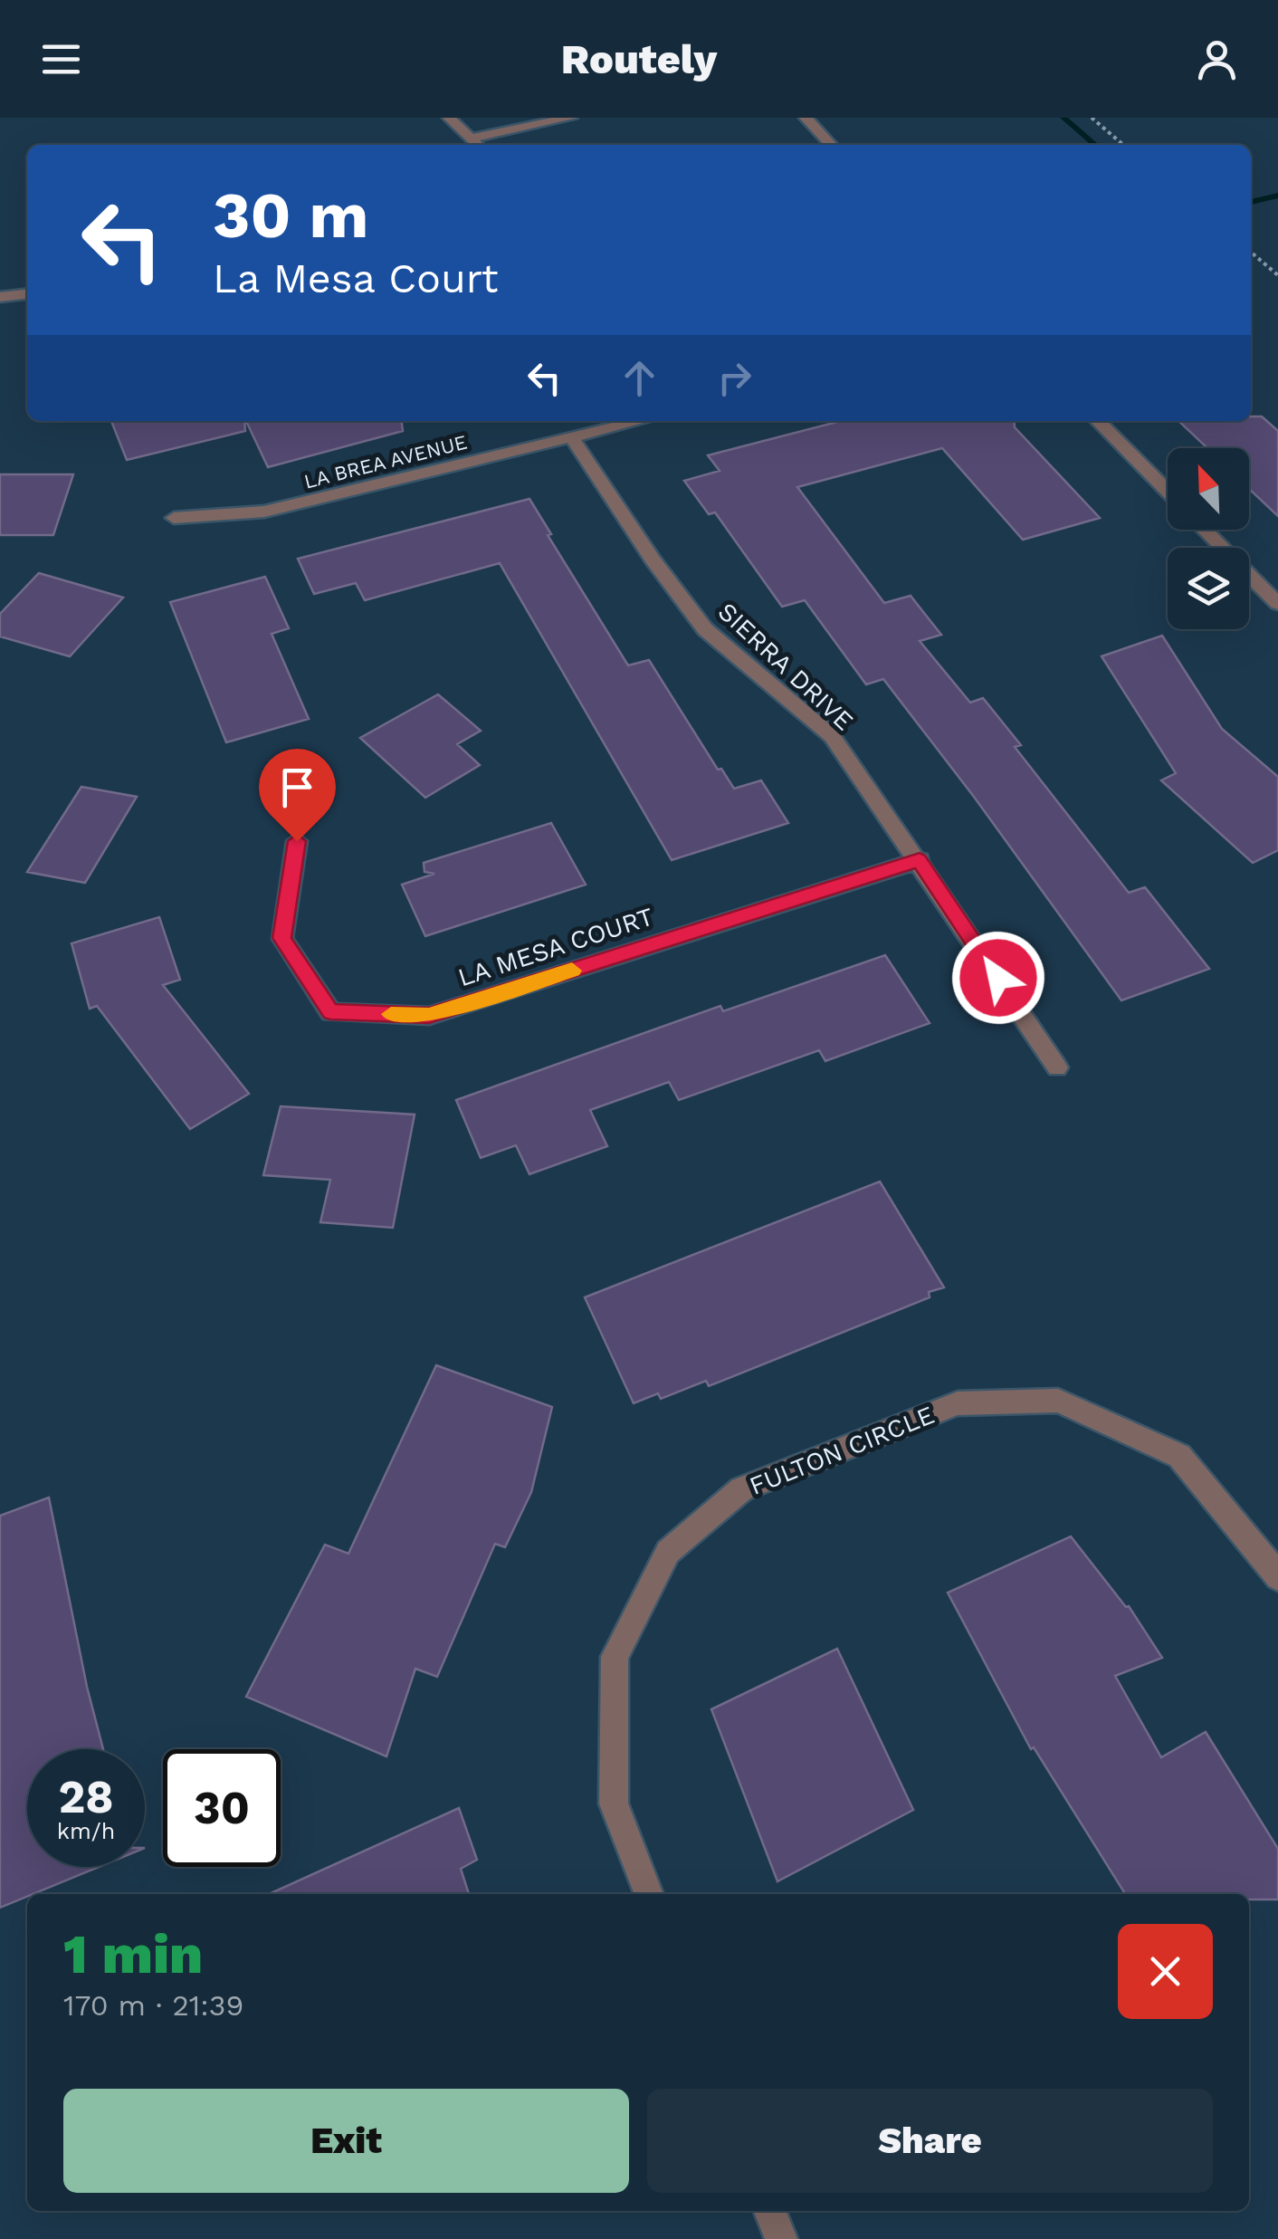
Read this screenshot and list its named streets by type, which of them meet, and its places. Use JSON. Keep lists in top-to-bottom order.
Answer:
{
  "streets": {
    "street": [
      "LA BREA AVENUE",
      "SIERRA DRIVE",
      "LA MESA COURT",
      "FULTON CIRCLE"
    ]
  },
  "crossings": [
    ["LA BREA AVENUE", "SIERRA DRIVE"],
    ["SIERRA DRIVE", "LA MESA COURT"]
  ],
  "north": "top left",
  "page": {
    "header": "Routely",
    "turn": ["30 m", "La Mesa Court"],
    "speed": "28 km/h",
    "limit": "30",
    "heading": ["1 min", "170 m · 21:39"],
    "buttons": ["Exit", "Share"]
  }
}
